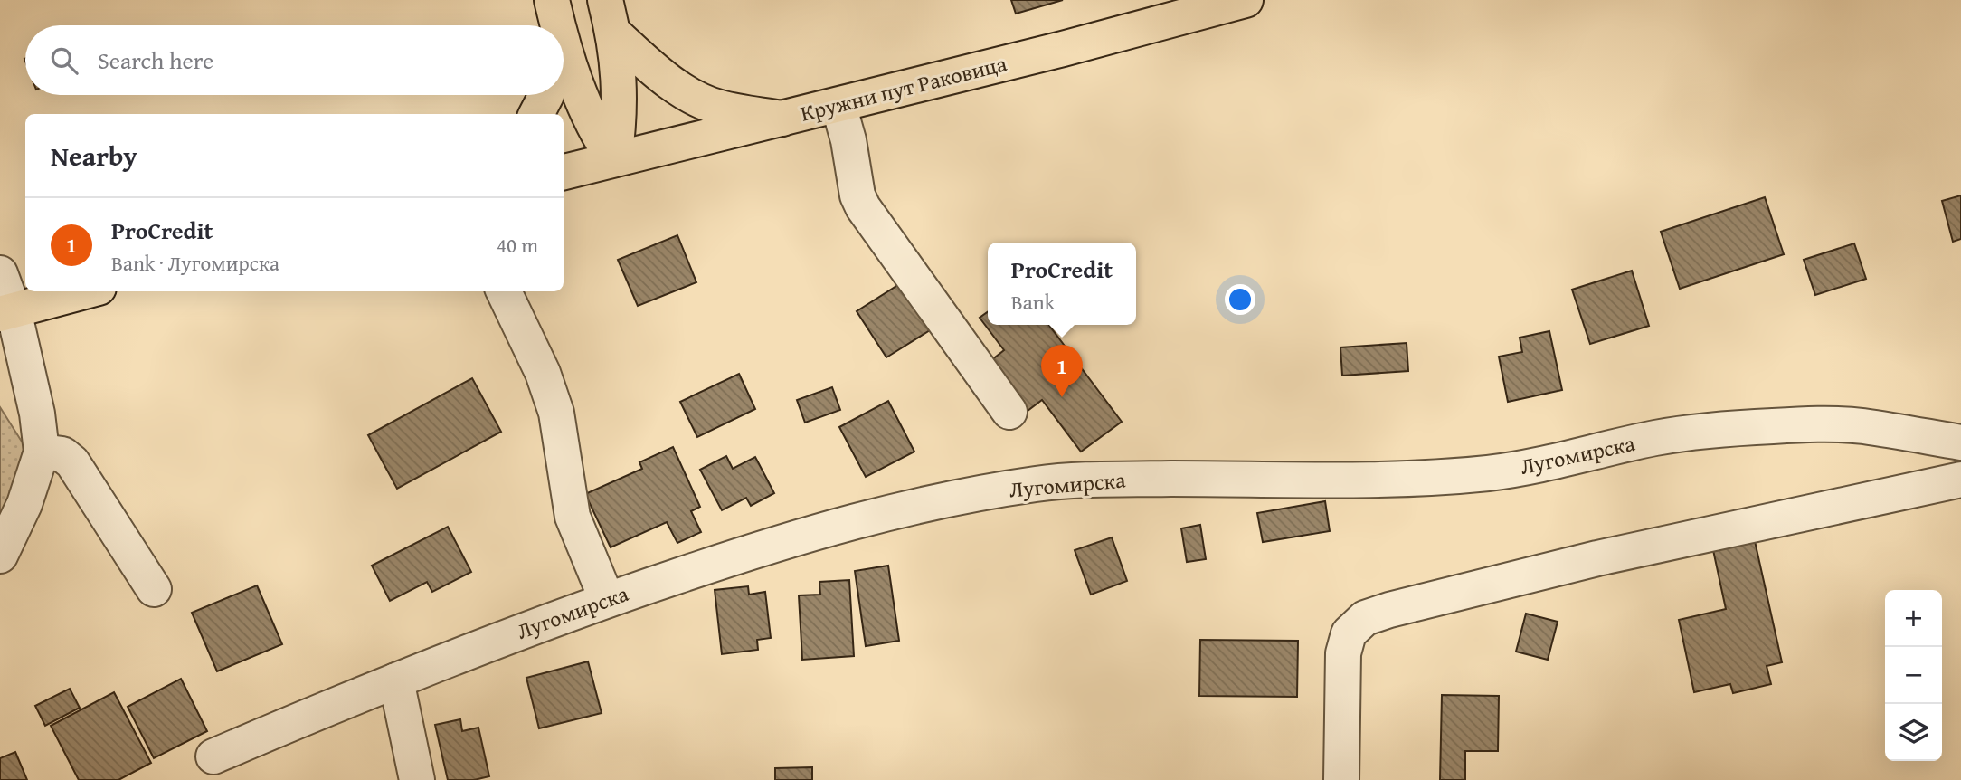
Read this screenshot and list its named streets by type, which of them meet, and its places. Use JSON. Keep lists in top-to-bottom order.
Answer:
{
  "streets": {
    "main road": ["Кружни пут Раковица"],
    "street": ["Лугомирска"]
  },
  "page": {
    "search": "Search here",
    "heading": "Nearby",
    "list": [
      {
        "mark": "1",
        "name": "ProCredit",
        "note": "Bank · Лугомирска",
        "value": "40 m"
      }
    ],
    "popup": ["ProCredit", "Bank"],
    "pins": "1",
    "map_buttons": ["+", "−"]
  }
}
